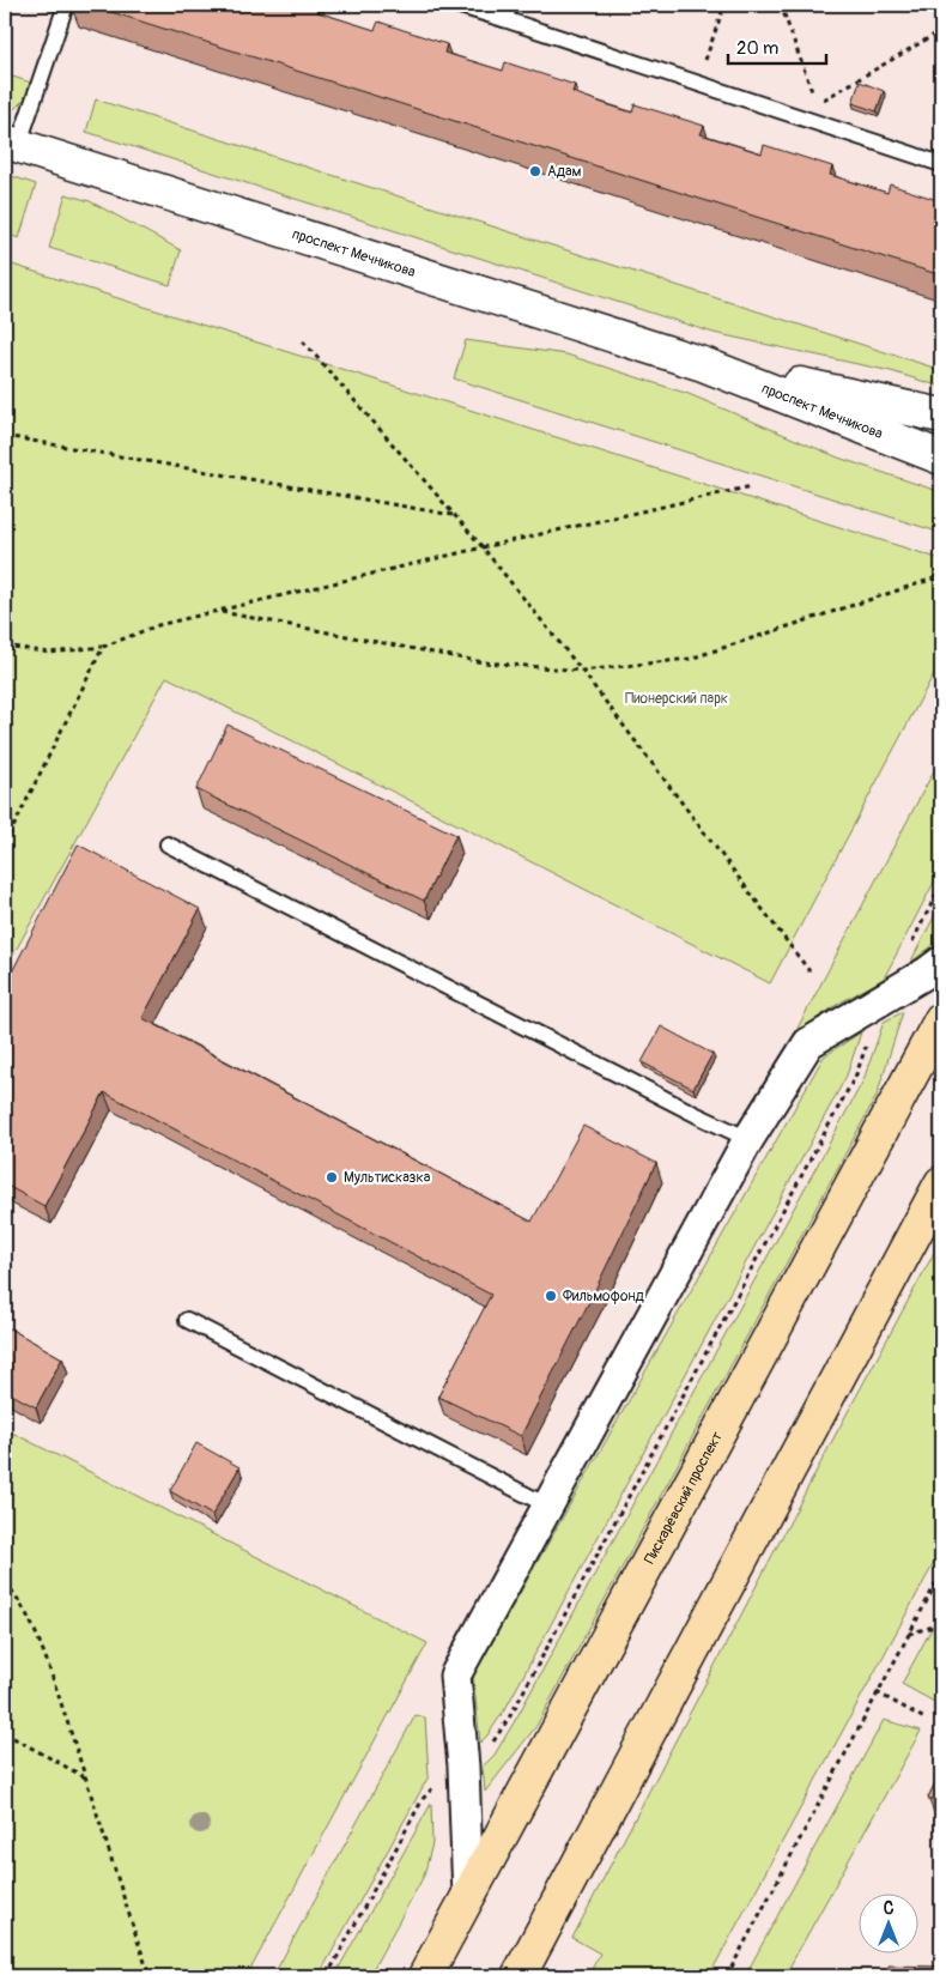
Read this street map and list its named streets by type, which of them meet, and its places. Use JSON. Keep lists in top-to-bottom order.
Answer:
{
  "streets": {
    "main road": ["Пискарёвский проспект"],
    "street": ["проспект Мечникова"]
  },
  "parks": ["Пионерский парк"],
  "places": ["Адам", "Мультисказка", "Фильмофонд"],
  "scale_bar": "20 m",
  "north": "top"
}
